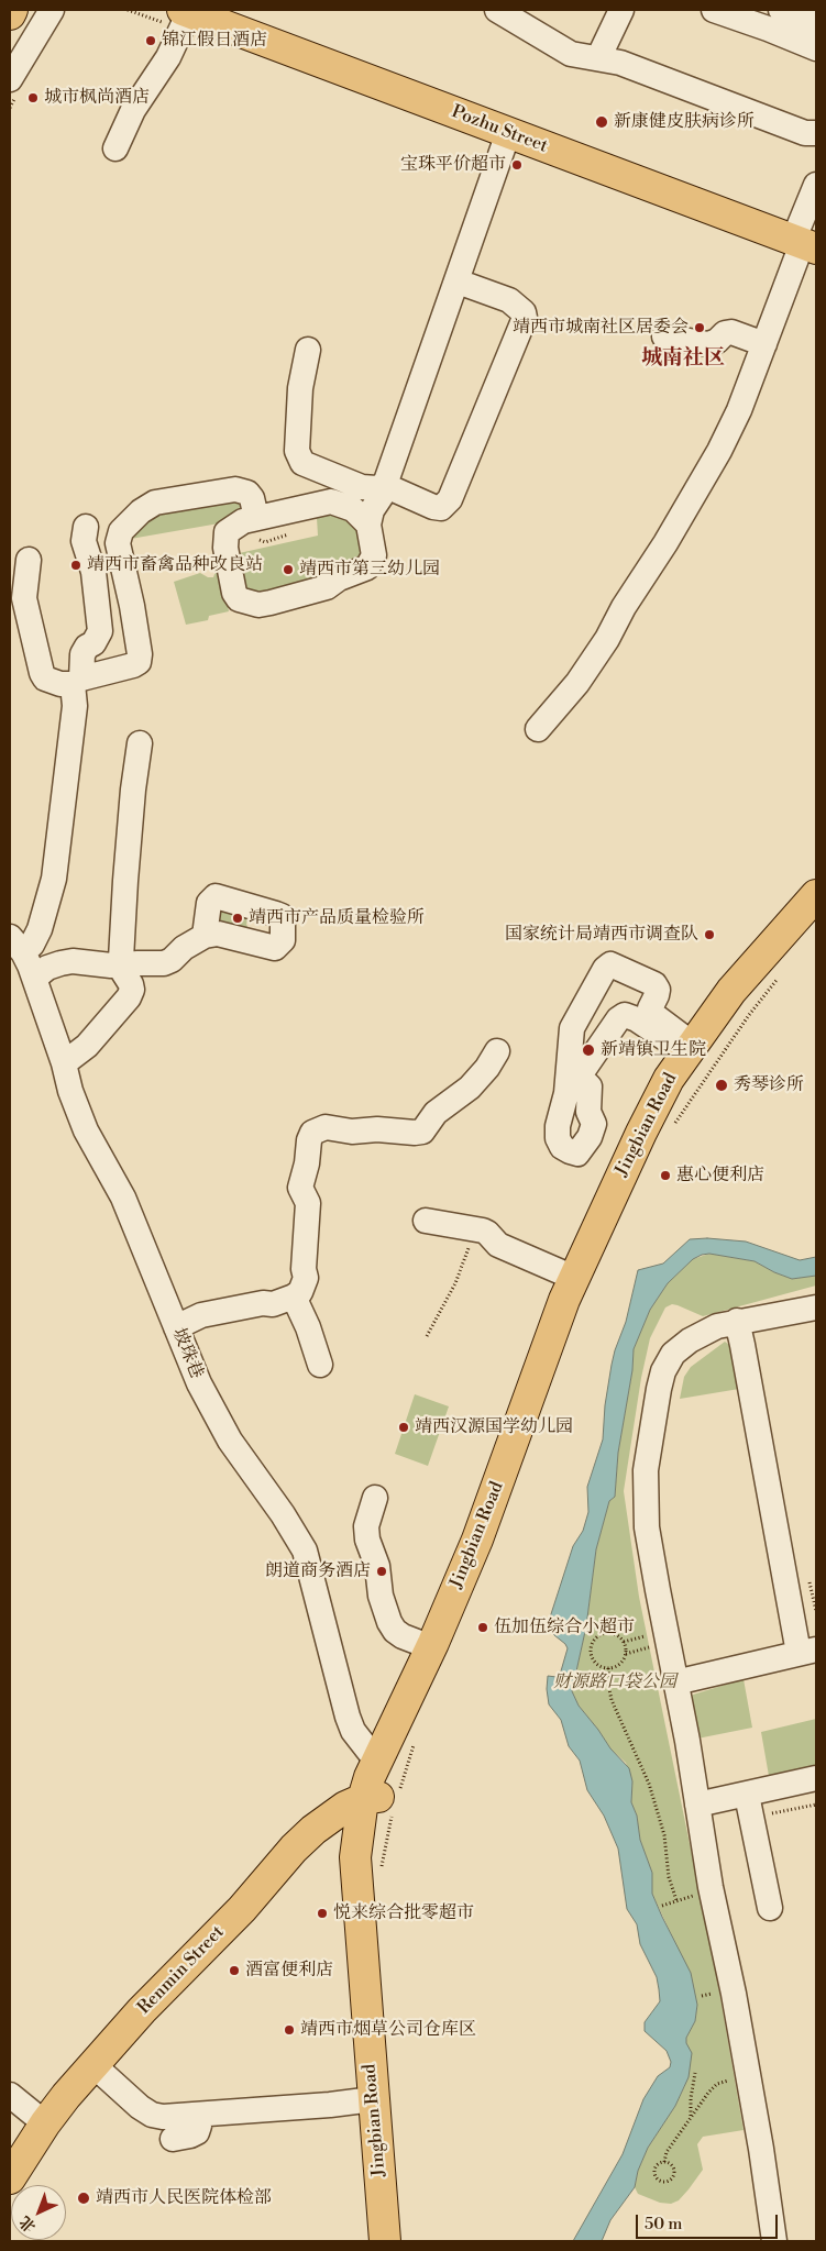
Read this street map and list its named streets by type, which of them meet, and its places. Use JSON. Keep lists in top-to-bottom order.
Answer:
{
  "streets": {
    "main road": ["Pozhu Street", "Jingbian Road", "Renmin Street"],
    "street": ["坡珠巷"]
  },
  "crossings": [
    ["Jingbian Road", "坡珠巷"],
    ["Jingbian Road", "Renmin Street"]
  ],
  "districts": ["城南社区"],
  "parks": ["财源路口袋公园"],
  "places": [
    "锦江假日酒店",
    "城市枫尚酒店",
    "新康健皮肤病诊所",
    "宝珠平价超市",
    "靖西市城南社区居委会",
    "靖西市畜禽品种改良站",
    "靖西市第三幼儿园",
    "靖西市产品质量检验所",
    "国家统计局靖西市调查队",
    "新靖镇卫生院",
    "秀琴诊所",
    "惠心便利店",
    "靖西汉源国学幼儿园",
    "朗道商务酒店",
    "伍加伍综合小超市",
    "悦来综合批零超市",
    "酒富便利店",
    "靖西市烟草公司仓库区",
    "靖西市人民医院体检部"
  ],
  "scale_bar": "50 m",
  "north": "bottom left"
}
